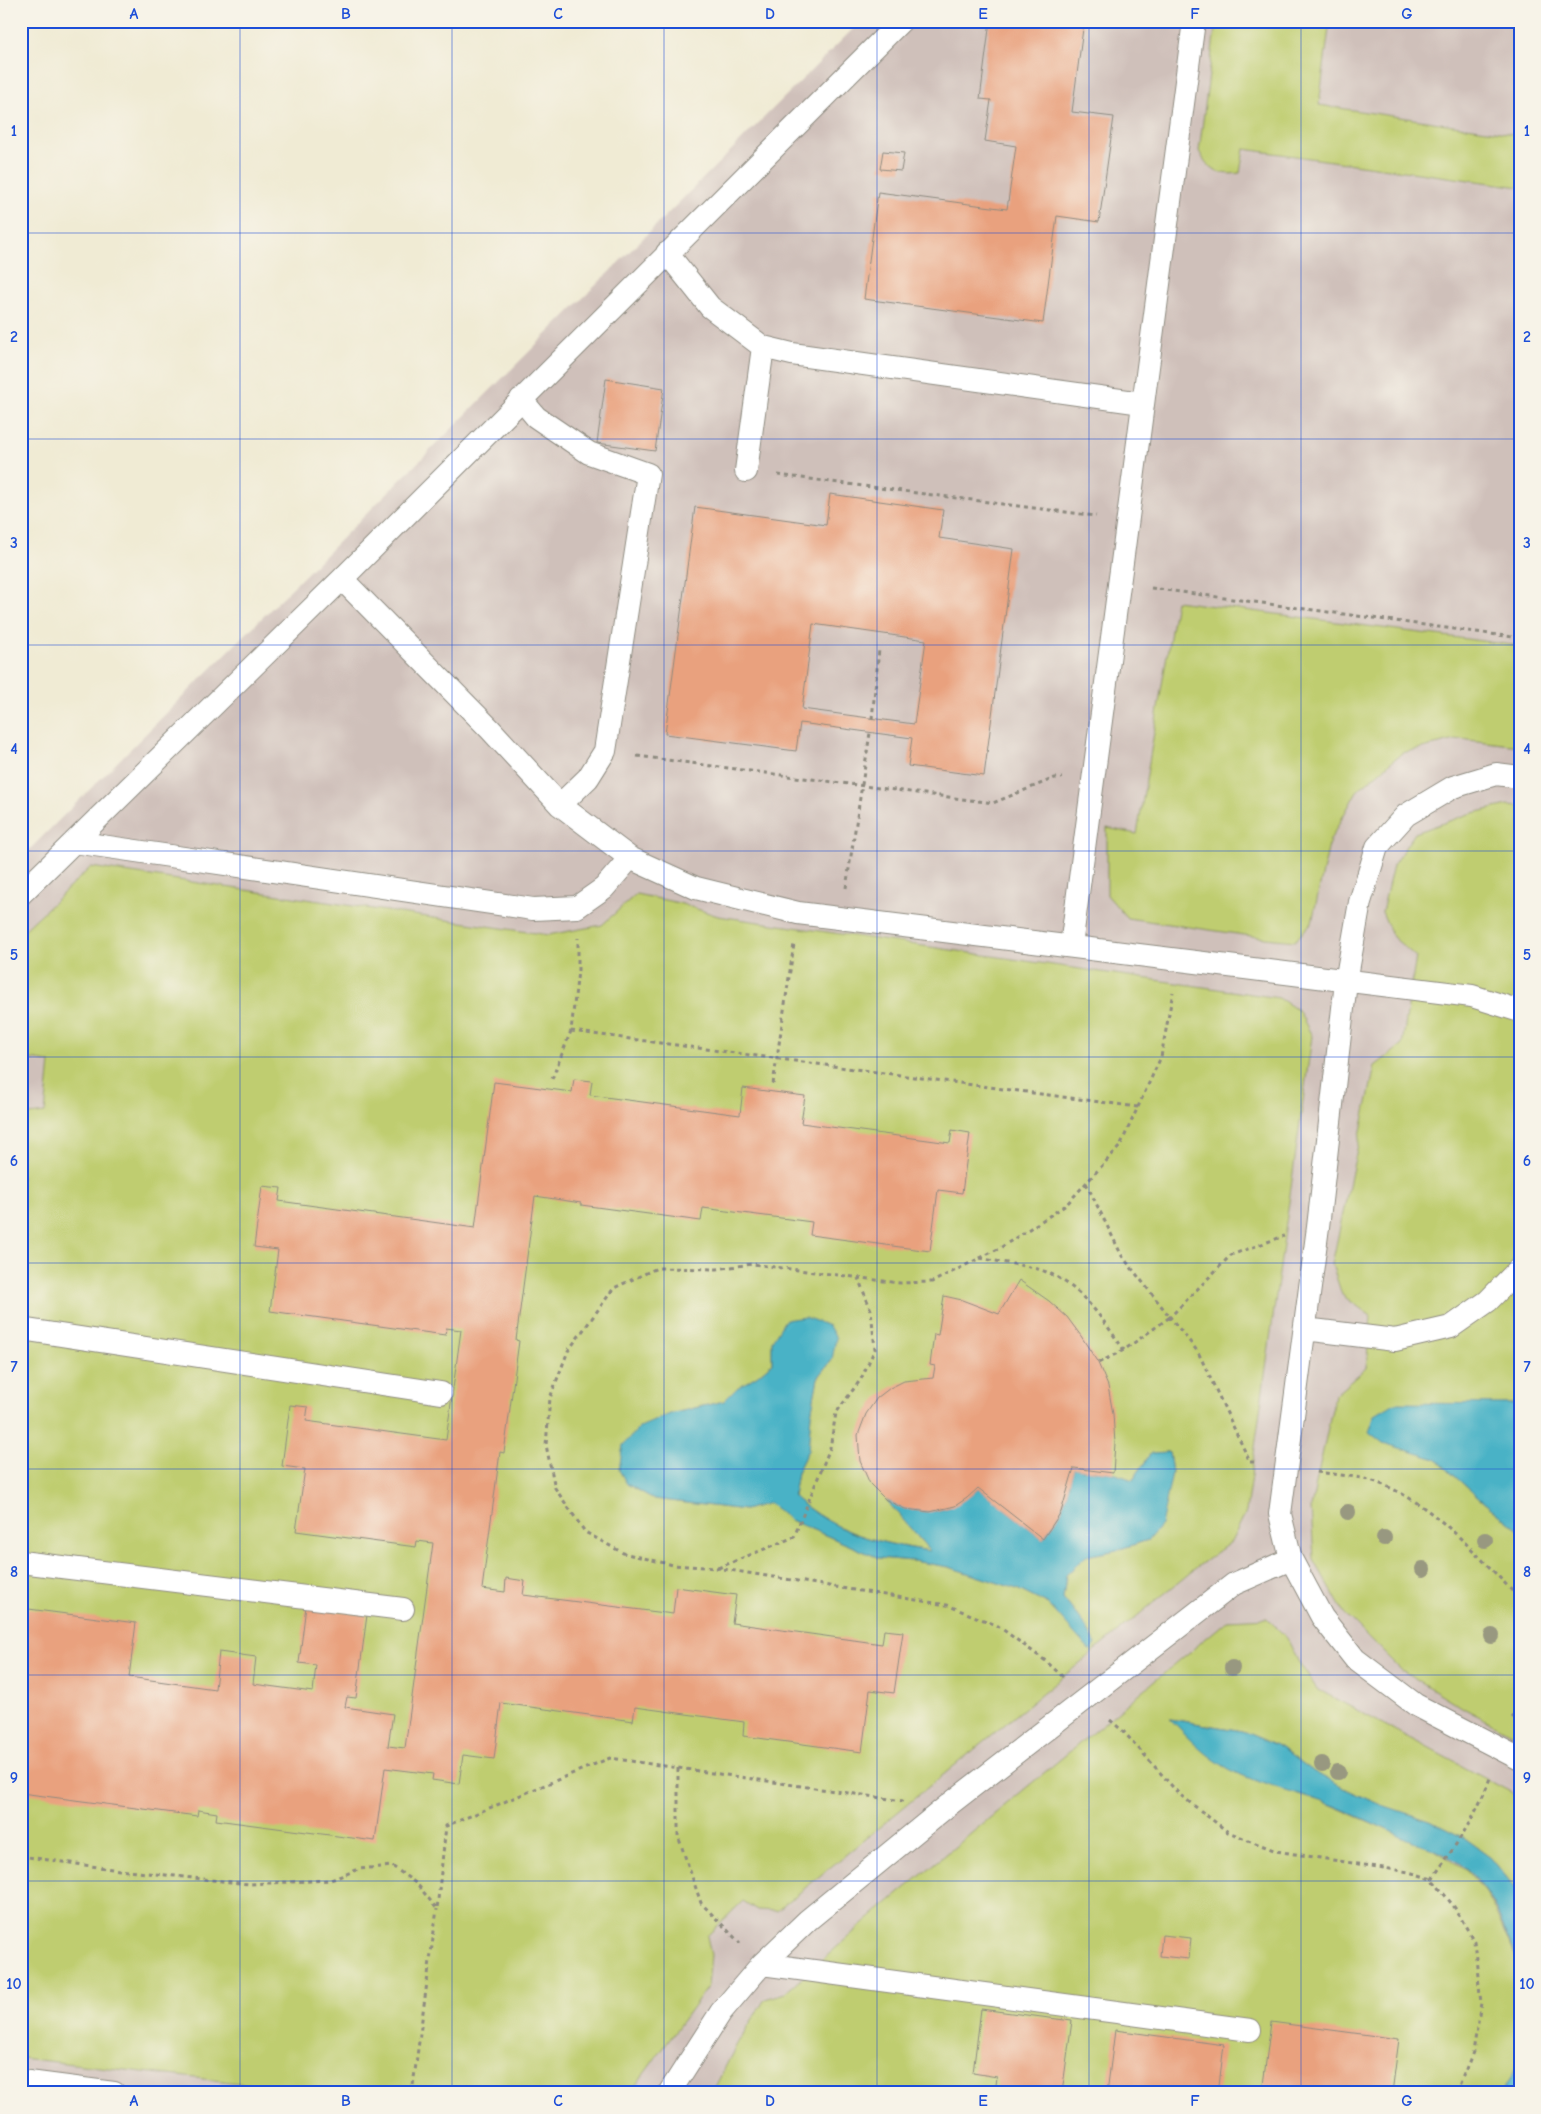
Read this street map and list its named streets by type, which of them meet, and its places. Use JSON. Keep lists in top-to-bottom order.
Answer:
{
  "grid": {
    "columns": [
      "A",
      "B",
      "C",
      "D",
      "E",
      "F",
      "G"
    ],
    "rows": [
      "1",
      "2",
      "3",
      "4",
      "5",
      "6",
      "7",
      "8",
      "9",
      "10"
    ]
  }
}
